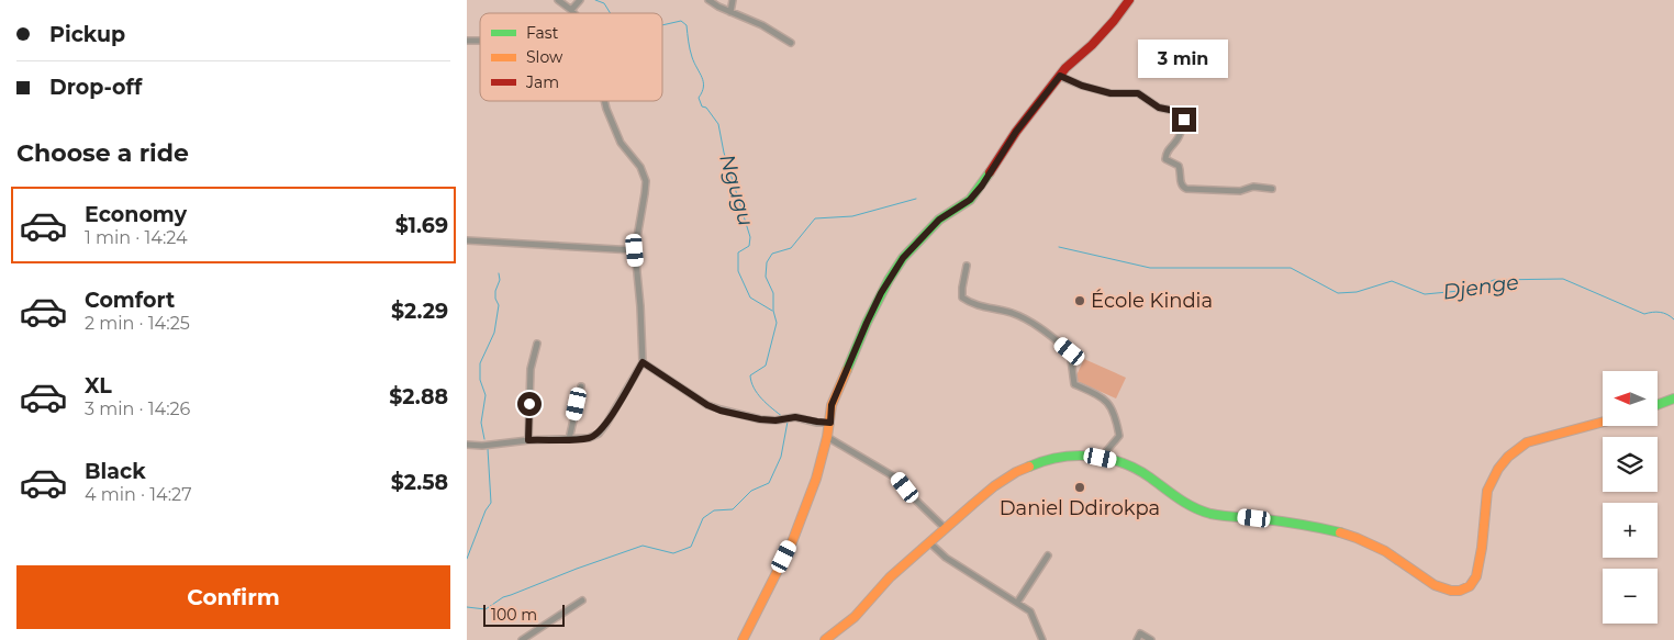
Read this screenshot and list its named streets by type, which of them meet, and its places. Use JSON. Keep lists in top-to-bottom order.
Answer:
{
  "water": ["Ngugu", "Djenge"],
  "places": ["École Kindia", "Daniel Ddirokpa"],
  "legend": ["Fast", "Slow", "Jam"],
  "scale_bar": "100 m",
  "north": "left",
  "page": {
    "banner": ["Pickup", "Drop-off"],
    "bubble": "3 min",
    "heading": "Choose a ride",
    "list": [
      {
        "name": "Economy",
        "note": "1 min · 14:24",
        "value": "$1.69"
      },
      {
        "name": "Comfort",
        "note": "2 min · 14:25",
        "value": "$2.29"
      },
      {
        "name": "XL",
        "note": "3 min · 14:26",
        "value": "$2.88"
      },
      {
        "name": "Black",
        "note": "4 min · 14:27",
        "value": "$2.58"
      }
    ],
    "map_buttons": ["+", "−"],
    "buttons": "Confirm",
    "scale": "100 m"
  }
}
